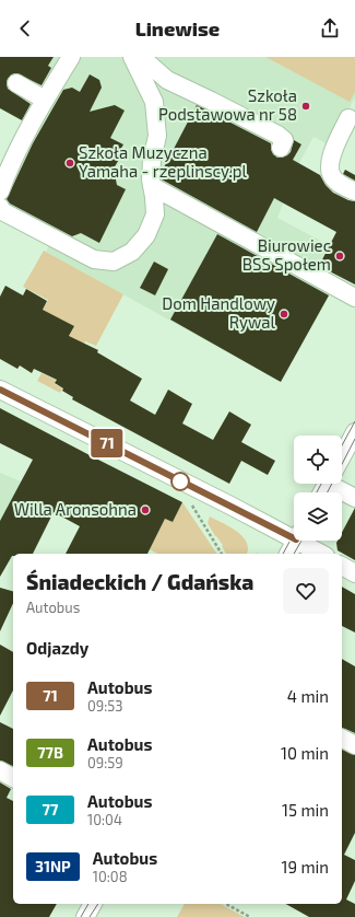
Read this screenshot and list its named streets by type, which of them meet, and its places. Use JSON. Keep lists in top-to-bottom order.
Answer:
{
  "places": [
    "Szkoła Podstawowa nr 58",
    "Szkoła Muzyczna Yamaha - rzeplinscy.pl",
    "Biurowiec BSS Społem",
    "Dom Handlowy Rywal",
    "Willa Aronsohna"
  ],
  "lines": ["bus line 71"],
  "page": {
    "header": "Linewise",
    "on_map": "71",
    "heading": [
      ["Śniadeckich / Gdańska", "Autobus"],
      "Odjazdy"
    ],
    "list": [
      {
        "mark": "71",
        "name": "Autobus",
        "note": "09:53",
        "value": "4 min"
      },
      {
        "mark": "77B",
        "name": "Autobus",
        "note": "09:59",
        "value": "10 min"
      },
      {
        "mark": "77",
        "name": "Autobus",
        "note": "10:04",
        "value": "15 min"
      },
      {
        "mark": "31NP",
        "name": "Autobus",
        "note": "10:08",
        "value": "19 min"
      }
    ]
  }
}
